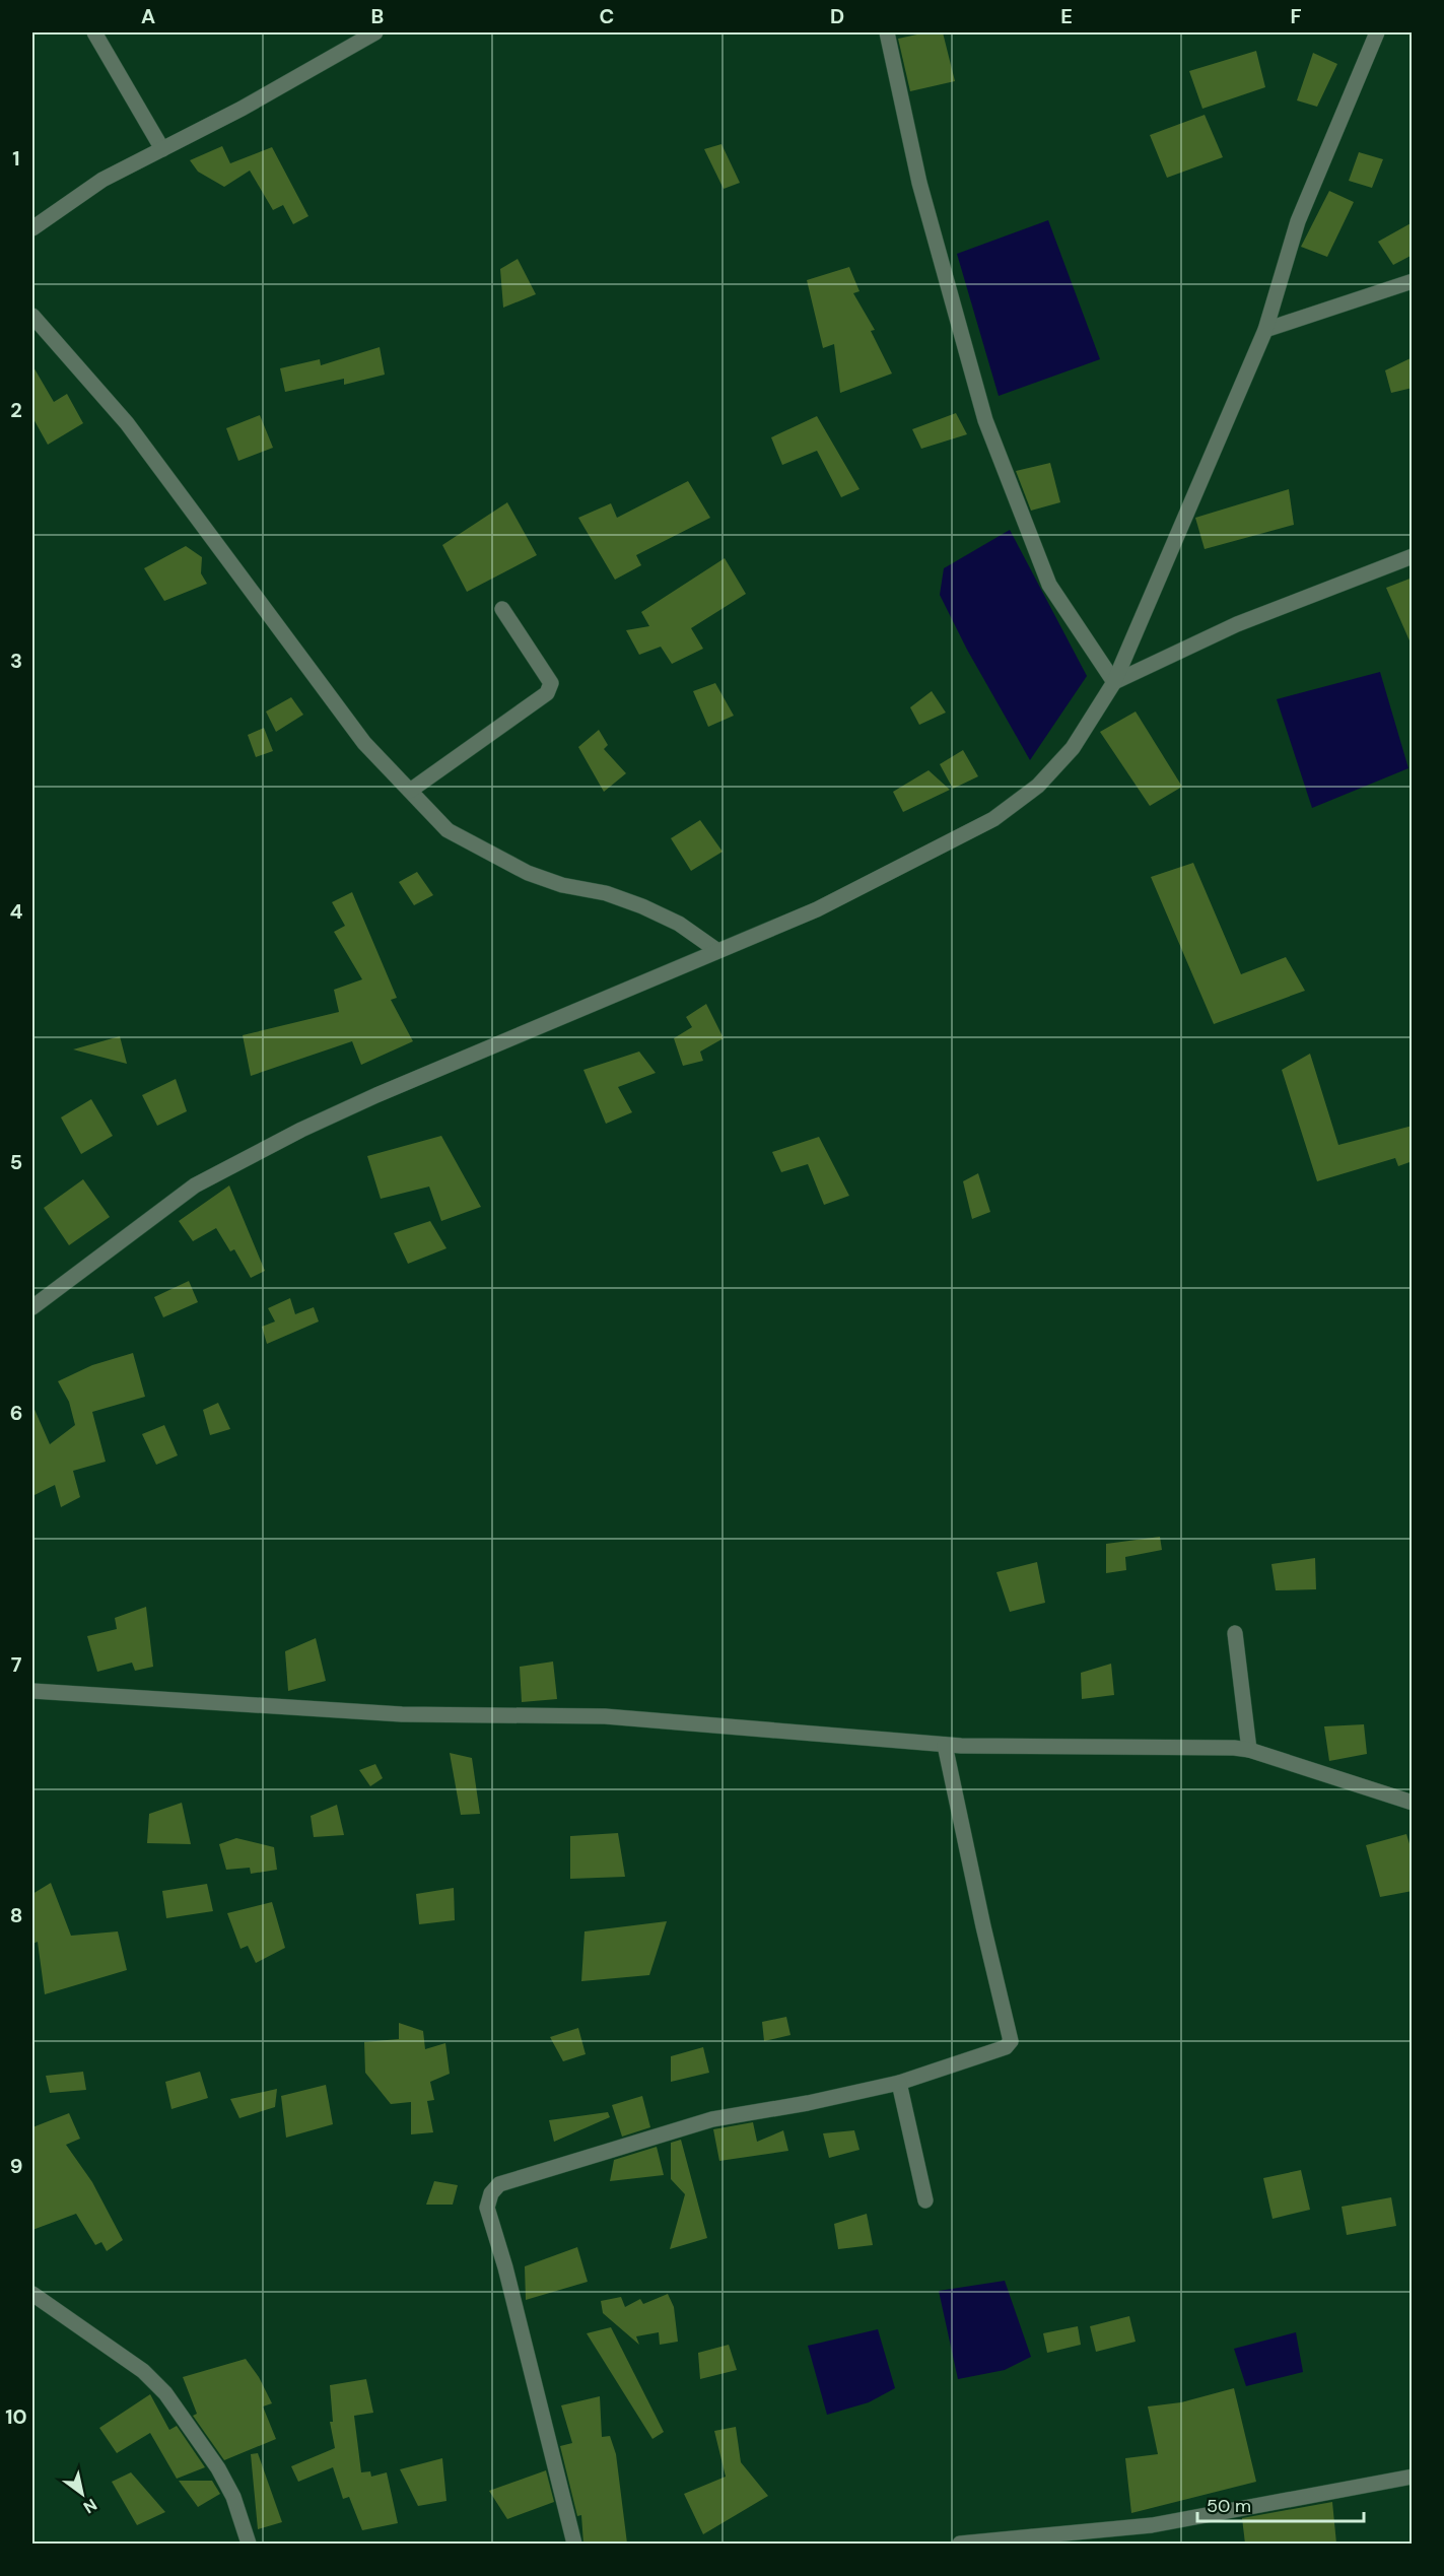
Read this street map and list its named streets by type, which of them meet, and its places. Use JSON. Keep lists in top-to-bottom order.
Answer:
{
  "scale_bar": "50 m",
  "north": "bottom right",
  "grid": {
    "columns": [
      "A",
      "B",
      "C",
      "D",
      "E",
      "F"
    ],
    "rows": [
      "1",
      "2",
      "3",
      "4",
      "5",
      "6",
      "7",
      "8",
      "9",
      "10"
    ]
  }
}
